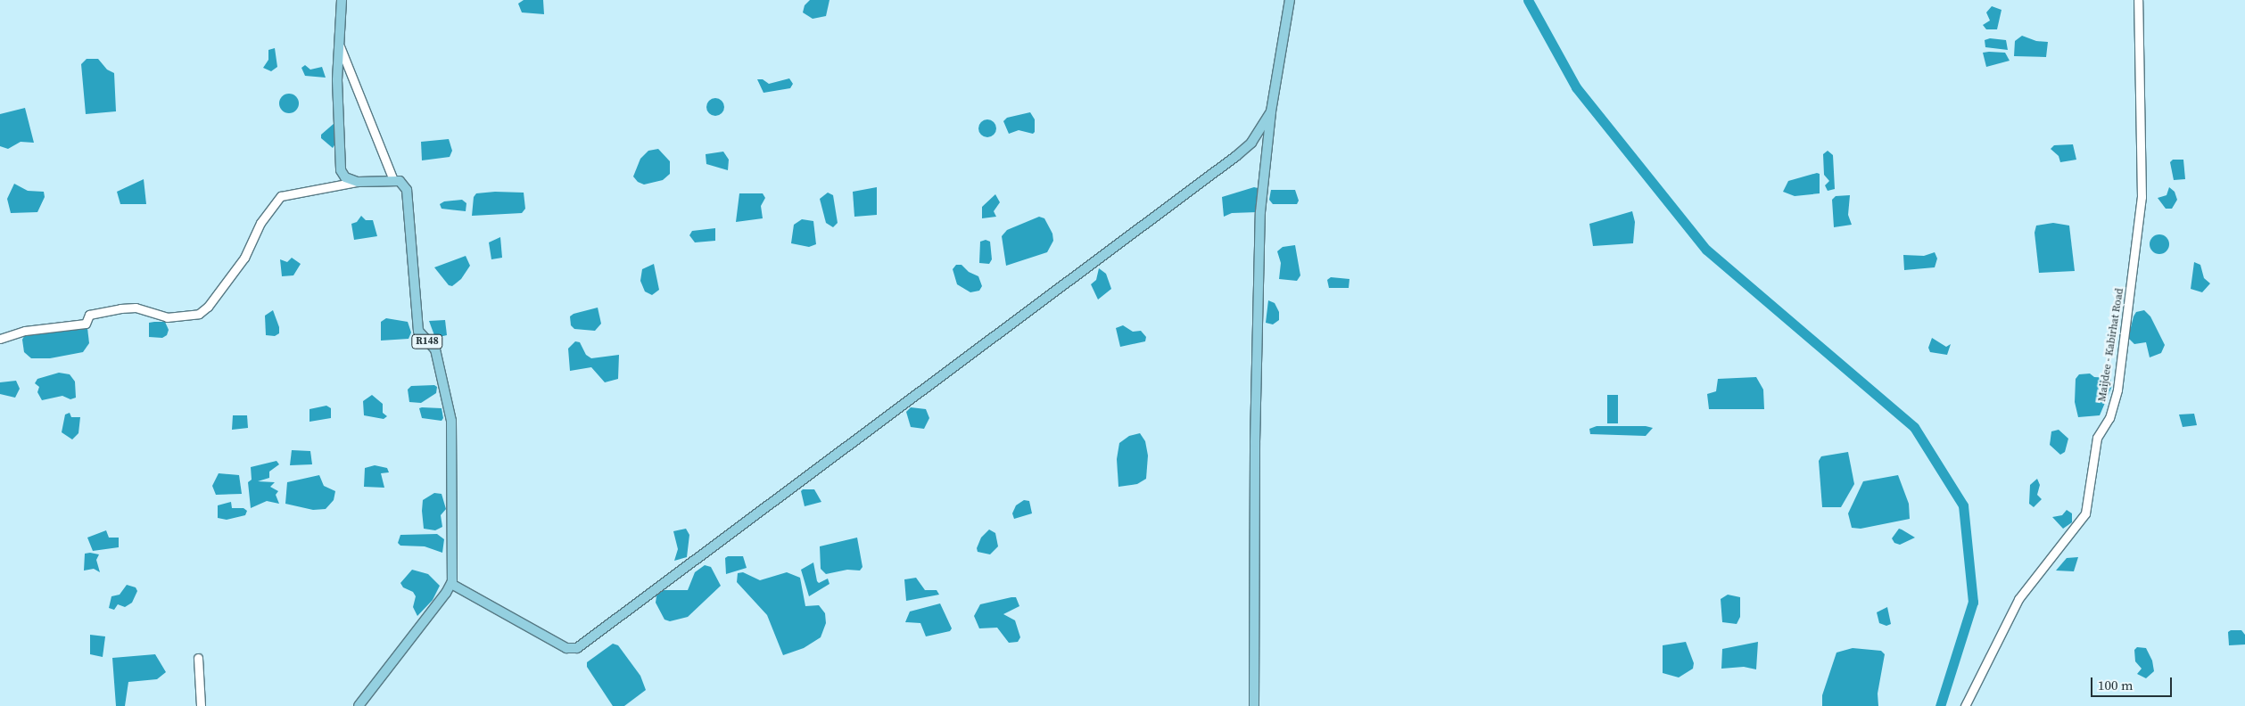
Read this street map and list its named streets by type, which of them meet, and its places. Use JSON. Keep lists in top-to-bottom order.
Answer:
{
  "streets": {
    "main road": ["R148"],
    "street": ["Maijdee - Kabirhat Road"]
  },
  "scale_bar": "100 m"
}
